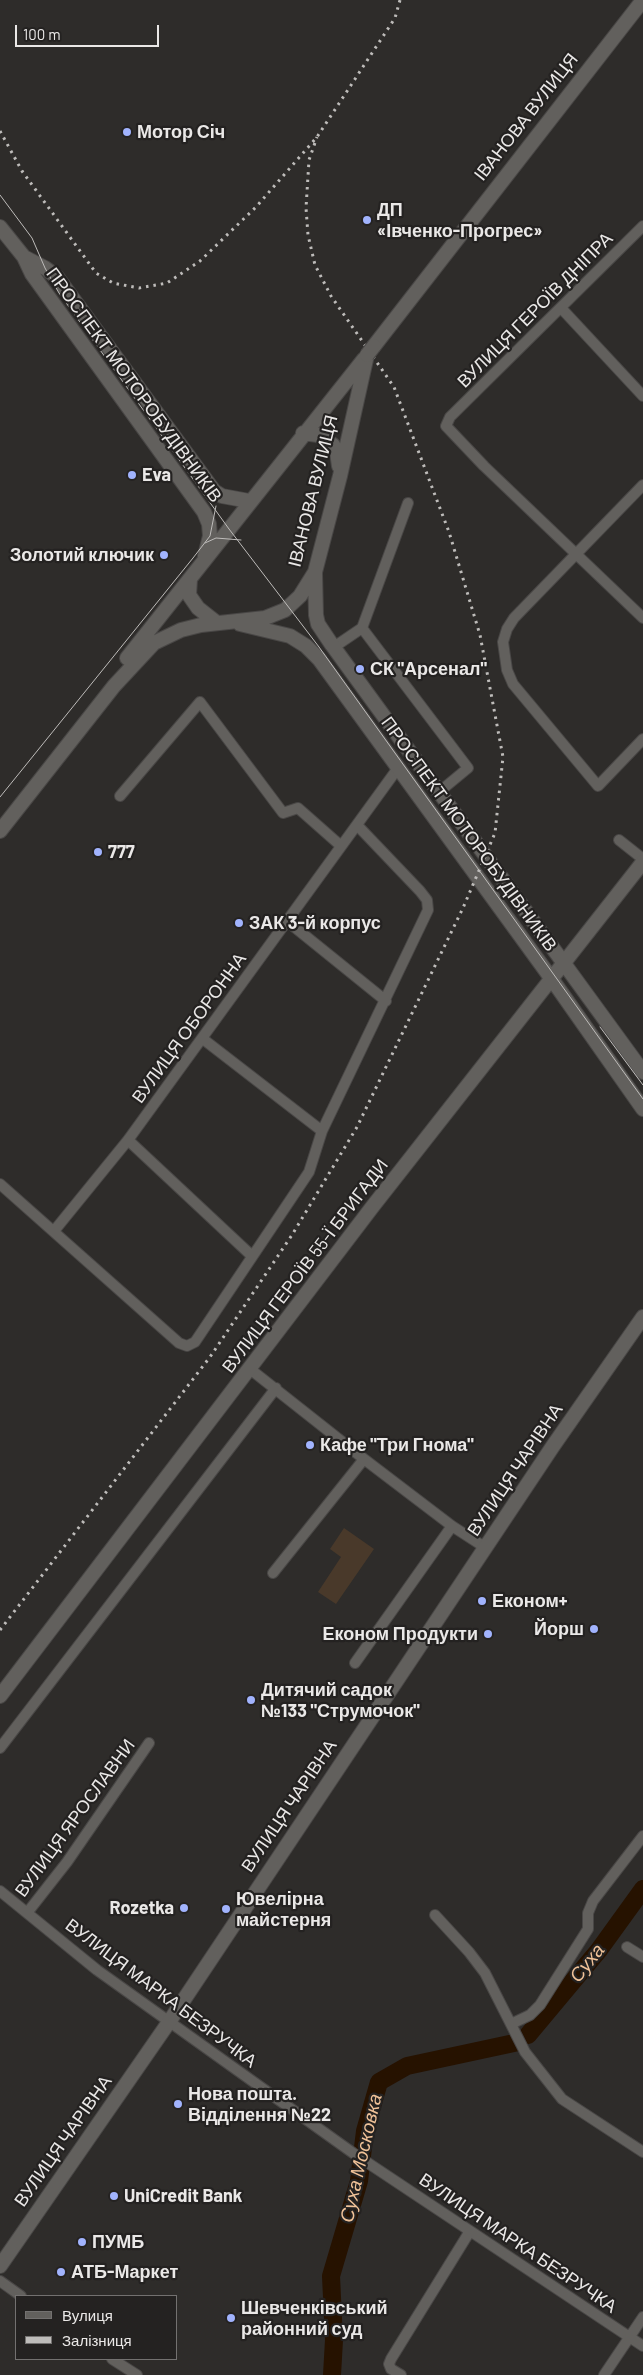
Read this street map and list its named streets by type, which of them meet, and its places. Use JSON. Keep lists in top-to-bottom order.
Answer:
{
  "streets": {
    "main road": [
      "ІВАНОВА ВУЛИЦЯ",
      "ПРОСПЕКТ МОТОРОБУДІВНИКІВ",
      "ВУЛИЦЯ ГЕРОЇВ 55-Ї БРИГАДИ",
      "ВУЛИЦЯ ЧАРІВНА"
    ],
    "street": [
      "ВУЛИЦЯ ГЕРОЇВ ДНІПРА",
      "ВУЛИЦЯ ОБОРОННА",
      "ВУЛИЦЯ ЯРОСЛАВНИ",
      "ВУЛИЦЯ МАРКА БЕЗРУЧКА"
    ]
  },
  "crossings": [
    ["ІВАНОВА ВУЛИЦЯ", "ПРОСПЕКТ МОТОРОБУДІВНИКІВ"],
    ["ПРОСПЕКТ МОТОРОБУДІВНИКІВ", "ВУЛИЦЯ ОБОРОННА"],
    ["ПРОСПЕКТ МОТОРОБУДІВНИКІВ", "ВУЛИЦЯ ГЕРОЇВ 55-Ї БРИГАДИ"],
    ["ВУЛИЦЯ ЧАРІВНА", "ВУЛИЦЯ МАРКА БЕЗРУЧКА"],
    ["ВУЛИЦЯ ЯРОСЛАВНИ", "ВУЛИЦЯ МАРКА БЕЗРУЧКА"]
  ],
  "water": ["Суха", "Суха Московка"],
  "places": [
    "Мотор Січ",
    "ДП «Івченко-Прогрес»",
    "Eva",
    "Золотий ключик",
    "СК \"Арсенал\"",
    "777",
    "ЗАК 3-й корпус",
    "Кафе \"Три Гнома\"",
    "Економ+",
    "Йорш",
    "Економ Продукти",
    "Дитячий садок №133 \"Струмочок\"",
    "Rozetka",
    "Ювелірна майстерня",
    "Нова пошта. Відділення №22",
    "UniCredit Bank",
    "ПУМБ",
    "АТБ-Маркет",
    "Шевченківський районний суд"
  ],
  "legend": ["Вулиця", "Залізниця"],
  "scale_bar": "100 m"
}
